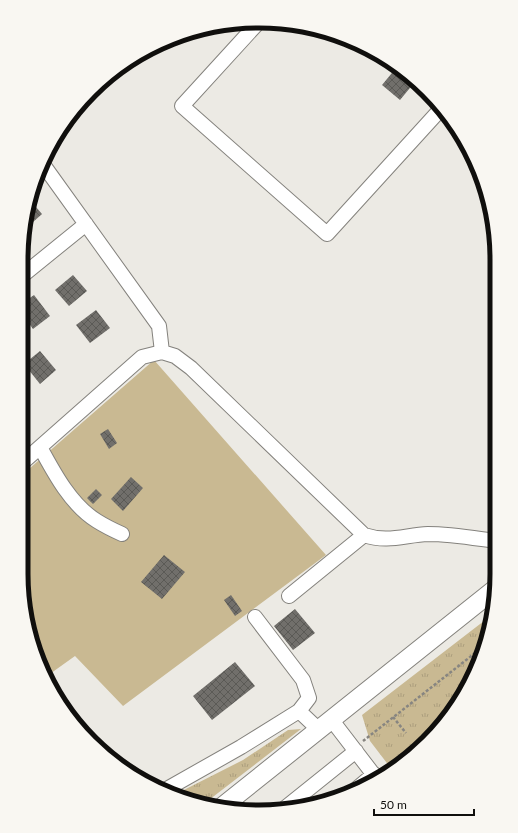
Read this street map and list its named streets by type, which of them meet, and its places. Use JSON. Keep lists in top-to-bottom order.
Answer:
{
  "scale_bar": "50 m"
}
